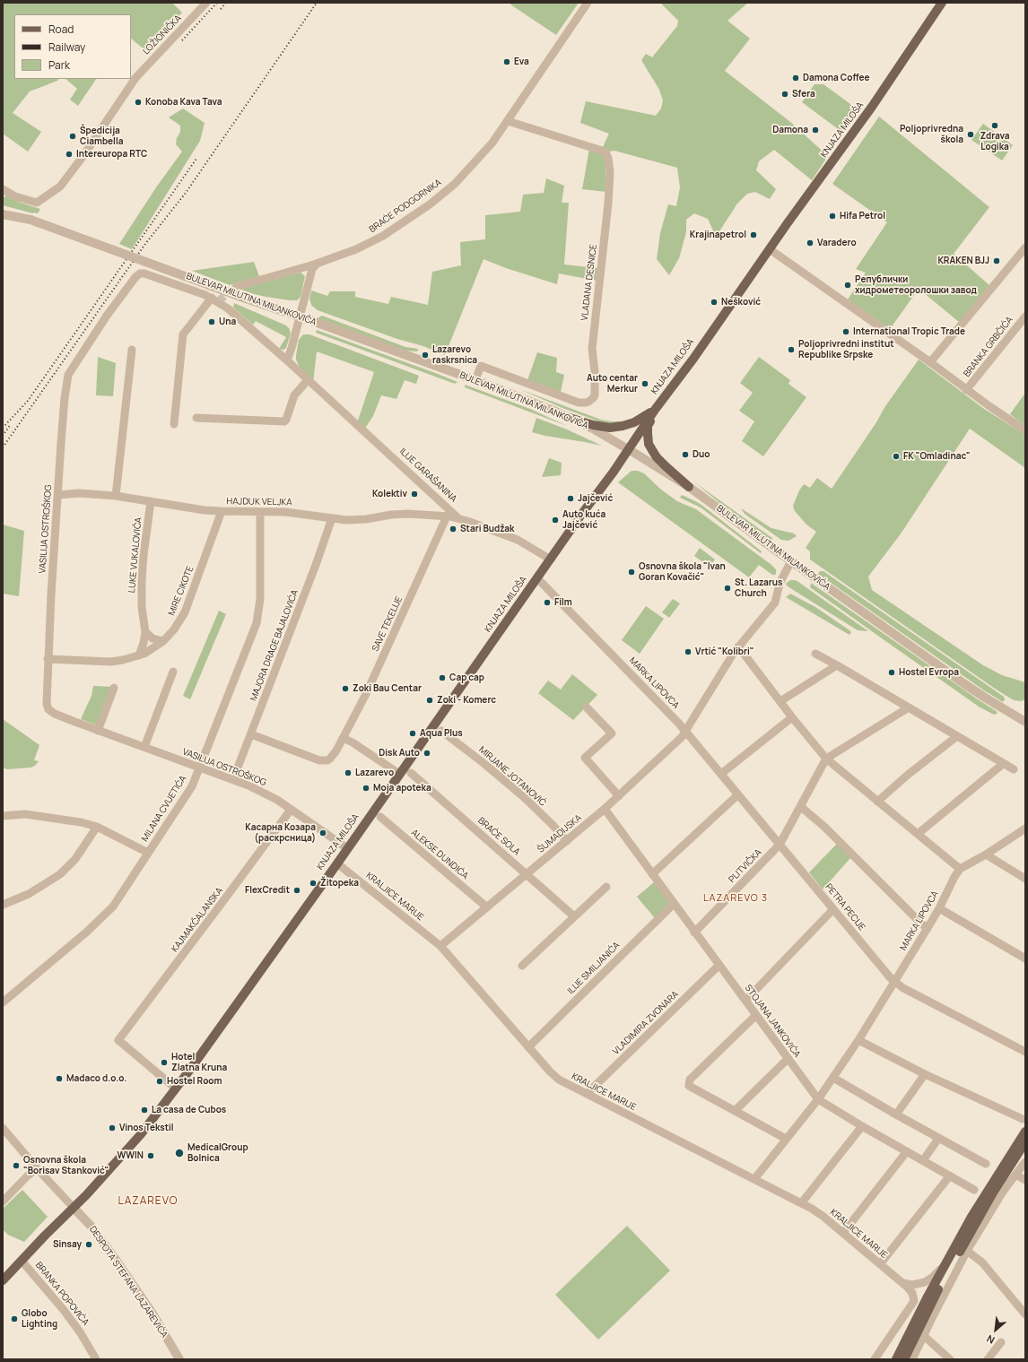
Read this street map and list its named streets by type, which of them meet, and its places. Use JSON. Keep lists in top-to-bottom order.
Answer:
{
  "streets": {
    "main road": ["KNJAZA MILOŠA", "BRANKA POPOVIĆA"],
    "street": [
      "LOŽIONIČKA",
      "BRAĆE PODGORNIKA",
      "VLADANA DESNICE",
      "BULEVAR MILUTINA MILANKOVIĆA",
      "BRANKA GRBČIĆA",
      "ILIJE GARAŠANINA",
      "HAJDUK VELJKA",
      "VASILIJA OSTROŠKOG",
      "LUKE VUKALOVIĆA",
      "MIRE CIKOTE",
      "SAVE TEKELIJE",
      "MAJORA DRAGE BAJALOVIĆA",
      "MARKA LIPOVCA",
      "MIRJANE JOTANOVIĆ",
      "MILANA CVIJETIĆA",
      "ŠUMADIJSKA",
      "BRAĆE SOLA",
      "ALEKSE DUNDIĆA",
      "PLITVIČKA",
      "KRALJICE MARIJE",
      "PETRA PECIJE",
      "KAJMAKČALANSKA",
      "ILIJE SMILJANIĆA",
      "STOJANA JANKOVIĆA",
      "VLADIMIRA ZVONARA",
      "DESPOTA STEFANA LAZAREVIĆA"
    ]
  },
  "crossings": [
    ["KNJAZA MILOŠA", "BULEVAR MILUTINA MILANKOVIĆA"],
    ["KNJAZA MILOŠA", "BRANKA GRBČIĆA"],
    ["KNJAZA MILOŠA", "ILIJE GARAŠANINA"],
    ["KNJAZA MILOŠA", "VASILIJA OSTROŠKOG"],
    ["KNJAZA MILOŠA", "MARKA LIPOVCA"],
    ["KNJAZA MILOŠA", "KRALJICE MARIJE"],
    ["KNJAZA MILOŠA", "KAJMAKČALANSKA"],
    ["KNJAZA MILOŠA", "DESPOTA STEFANA LAZAREVIĆA"],
    ["KNJAZA MILOŠA", "BRANKA POPOVIĆA"],
    ["BRAĆE PODGORNIKA", "VLADANA DESNICE"],
    ["VLADANA DESNICE", "BULEVAR MILUTINA MILANKOVIĆA"],
    ["ILIJE GARAŠANINA", "HAJDUK VELJKA"],
    ["ILIJE GARAŠANINA", "VASILIJA OSTROŠKOG"],
    ["HAJDUK VELJKA", "VASILIJA OSTROŠKOG"],
    ["HAJDUK VELJKA", "LUKE VUKALOVIĆA"],
    ["HAJDUK VELJKA", "MIRE CIKOTE"],
    ["HAJDUK VELJKA", "SAVE TEKELIJE"],
    ["HAJDUK VELJKA", "MAJORA DRAGE BAJALOVIĆA"],
    ["HAJDUK VELJKA", "MILANA CVIJETIĆA"],
    ["VASILIJA OSTROŠKOG", "MIRE CIKOTE"],
    ["VASILIJA OSTROŠKOG", "MAJORA DRAGE BAJALOVIĆA"],
    ["VASILIJA OSTROŠKOG", "MILANA CVIJETIĆA"],
    ["VASILIJA OSTROŠKOG", "KAJMAKČALANSKA"],
    ["LUKE VUKALOVIĆA", "MIRE CIKOTE"],
    ["SAVE TEKELIJE", "MAJORA DRAGE BAJALOVIĆA"],
    ["MARKA LIPOVCA", "ŠUMADIJSKA"],
    ["MARKA LIPOVCA", "KRALJICE MARIJE"],
    ["MARKA LIPOVCA", "PETRA PECIJE"],
    ["MARKA LIPOVCA", "STOJANA JANKOVIĆA"],
    ["MIRJANE JOTANOVIĆ", "ŠUMADIJSKA"],
    ["ŠUMADIJSKA", "BRAĆE SOLA"],
    ["ŠUMADIJSKA", "ALEKSE DUNDIĆA"],
    ["ŠUMADIJSKA", "KRALJICE MARIJE"],
    ["ŠUMADIJSKA", "PETRA PECIJE"],
    ["ŠUMADIJSKA", "STOJANA JANKOVIĆA"],
    ["PLITVIČKA", "PETRA PECIJE"],
    ["PLITVIČKA", "STOJANA JANKOVIĆA"],
    ["KRALJICE MARIJE", "ILIJE SMILJANIĆA"],
    ["KRALJICE MARIJE", "VLADIMIRA ZVONARA"],
    ["ILIJE SMILJANIĆA", "STOJANA JANKOVIĆA"],
    ["STOJANA JANKOVIĆA", "VLADIMIRA ZVONARA"],
    ["DESPOTA STEFANA LAZAREVIĆA", "BRANKA POPOVIĆA"]
  ],
  "districts": ["LAZAREVO 3", "LAZAREVO"],
  "places": [
    "Eva",
    "Damona Coffee",
    "Sfera",
    "Konoba Kava Tava",
    "Zdrava Logika",
    "Damona",
    "Poljoprivredna škola",
    "Špedicija Ciambella",
    "Intereuropa RTC",
    "Hifa Petrol",
    "Krajinapetrol",
    "Varadero",
    "KRAKEN BJJ",
    "Републички хидрометеоролошки завод",
    "Nešković",
    "Una",
    "International Tropic Trade",
    "Poljoprivredni institut Republike Srpske",
    "Lazarevo raskrsnica",
    "Auto centar Merkur",
    "Duo",
    "FK \"Omladinac\"",
    "Kolektiv",
    "Jajčević",
    "Auto kuća Jajčević",
    "Stari Budžak",
    "Osnovna škola \"Ivan Goran Kovačić\"",
    "St. Lazarus Church",
    "Film",
    "Vrtić \"Kolibri\"",
    "Hostel Evropa",
    "Cap cap",
    "Zoki Bau Centar",
    "Zoki - Komerc",
    "Aqua Plus",
    "Disk Auto",
    "Lazarevo",
    "Moja apoteka",
    "Касарна Козара (раскрсница)",
    "Žitopeka",
    "FlexCredit",
    "Hotel Zlatna Kruna",
    "Madaco d.o.o.",
    "Hostel Room",
    "La casa de Cubos",
    "Vinos Tekstil",
    "MedicalGroup Bolnica",
    "WWIN",
    "Osnovna škola \"Borisav Stanković\"",
    "Sinsay",
    "Globo Lighting"
  ],
  "legend": ["Road", "Railway", "Park"],
  "north": "bottom left"
}
